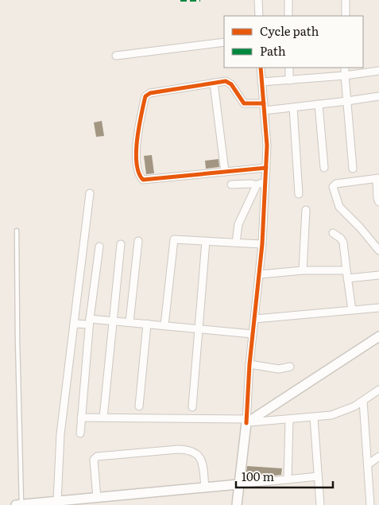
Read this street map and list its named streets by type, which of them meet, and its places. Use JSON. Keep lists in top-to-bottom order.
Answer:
{
  "legend": ["Cycle path", "Path"],
  "scale_bar": "100 m"
}
